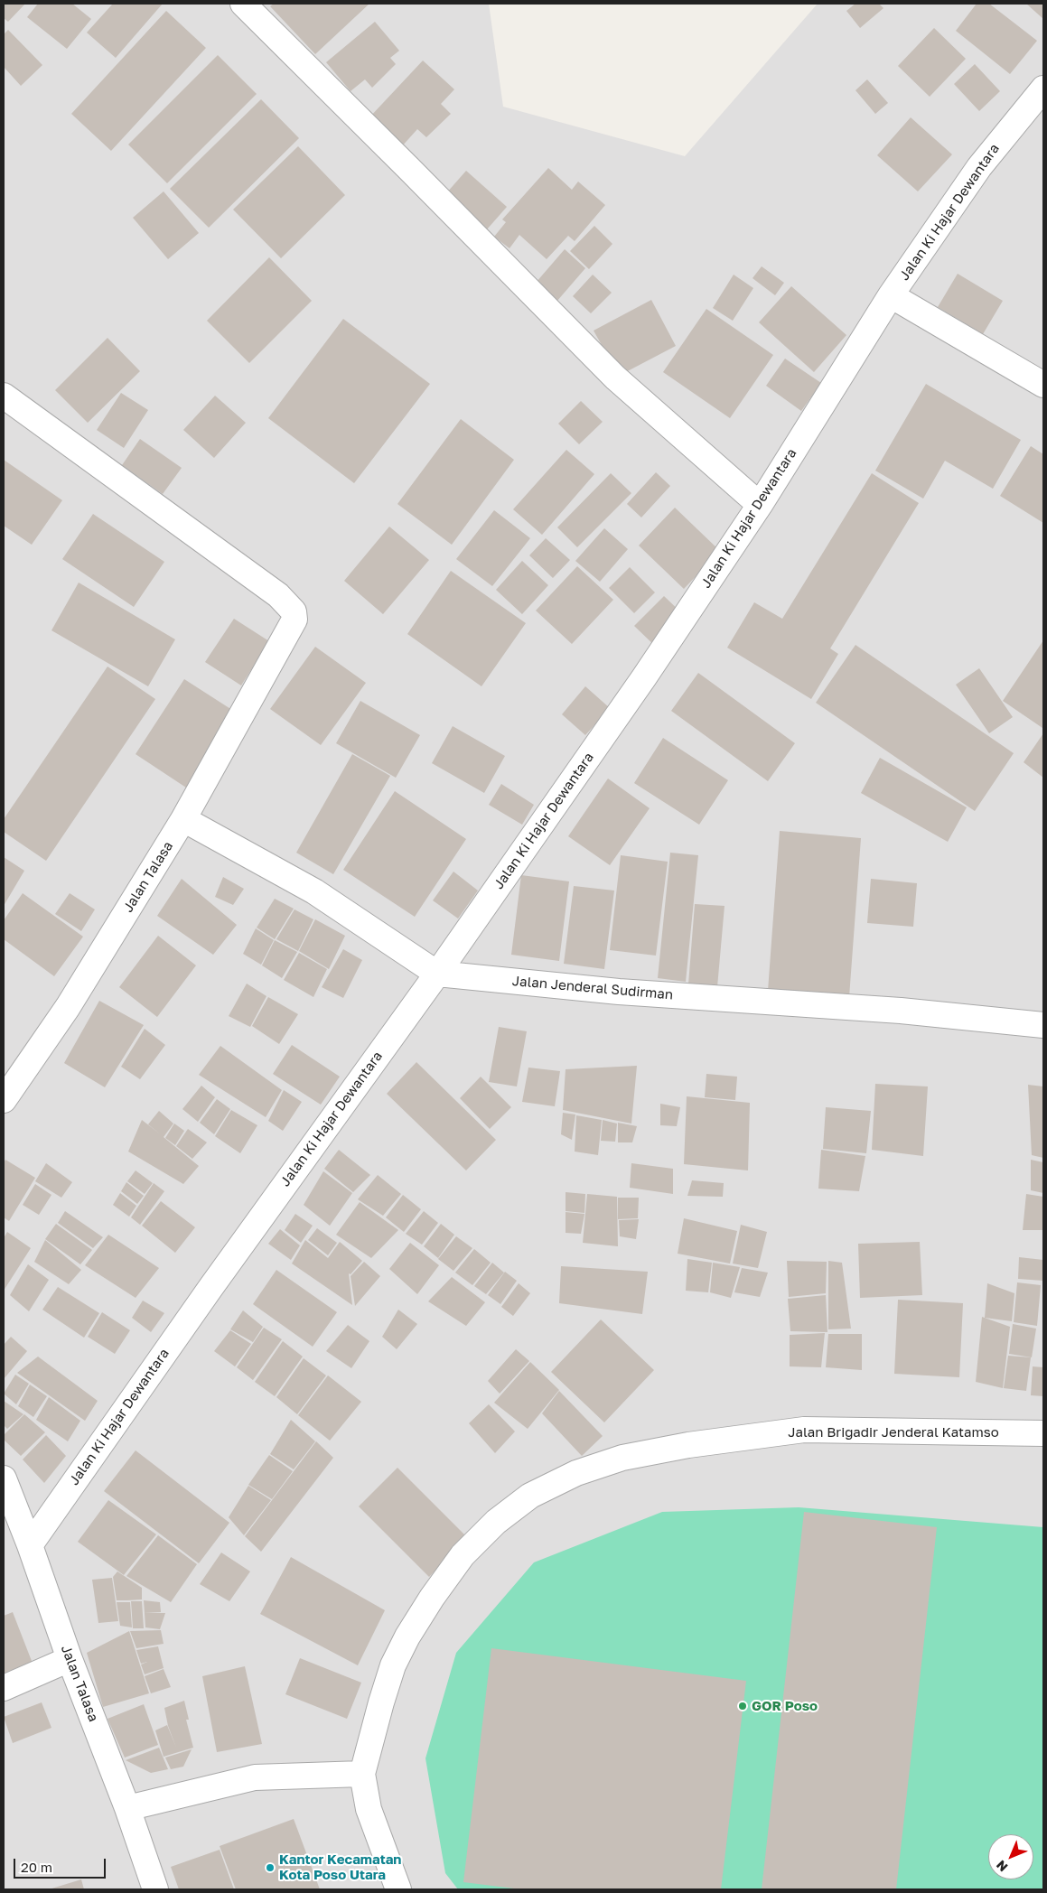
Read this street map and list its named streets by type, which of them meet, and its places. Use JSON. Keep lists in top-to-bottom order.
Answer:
{
  "streets": {
    "street": [
      "Jalan Ki Hajar Dewantara",
      "Jalan Talasa",
      "Jalan Jenderal Sudirman",
      "Jalan Brigadir Jenderal Katamso"
    ]
  },
  "crossings": [
    ["Jalan Ki Hajar Dewantara", "Jalan Talasa"],
    ["Jalan Ki Hajar Dewantara", "Jalan Jenderal Sudirman"],
    ["Jalan Talasa", "Jalan Jenderal Sudirman"]
  ],
  "places": ["GOR Poso", "Kantor Kecamatan Kota Poso Utara"],
  "scale_bar": "20 m",
  "north": "bottom left"
}
